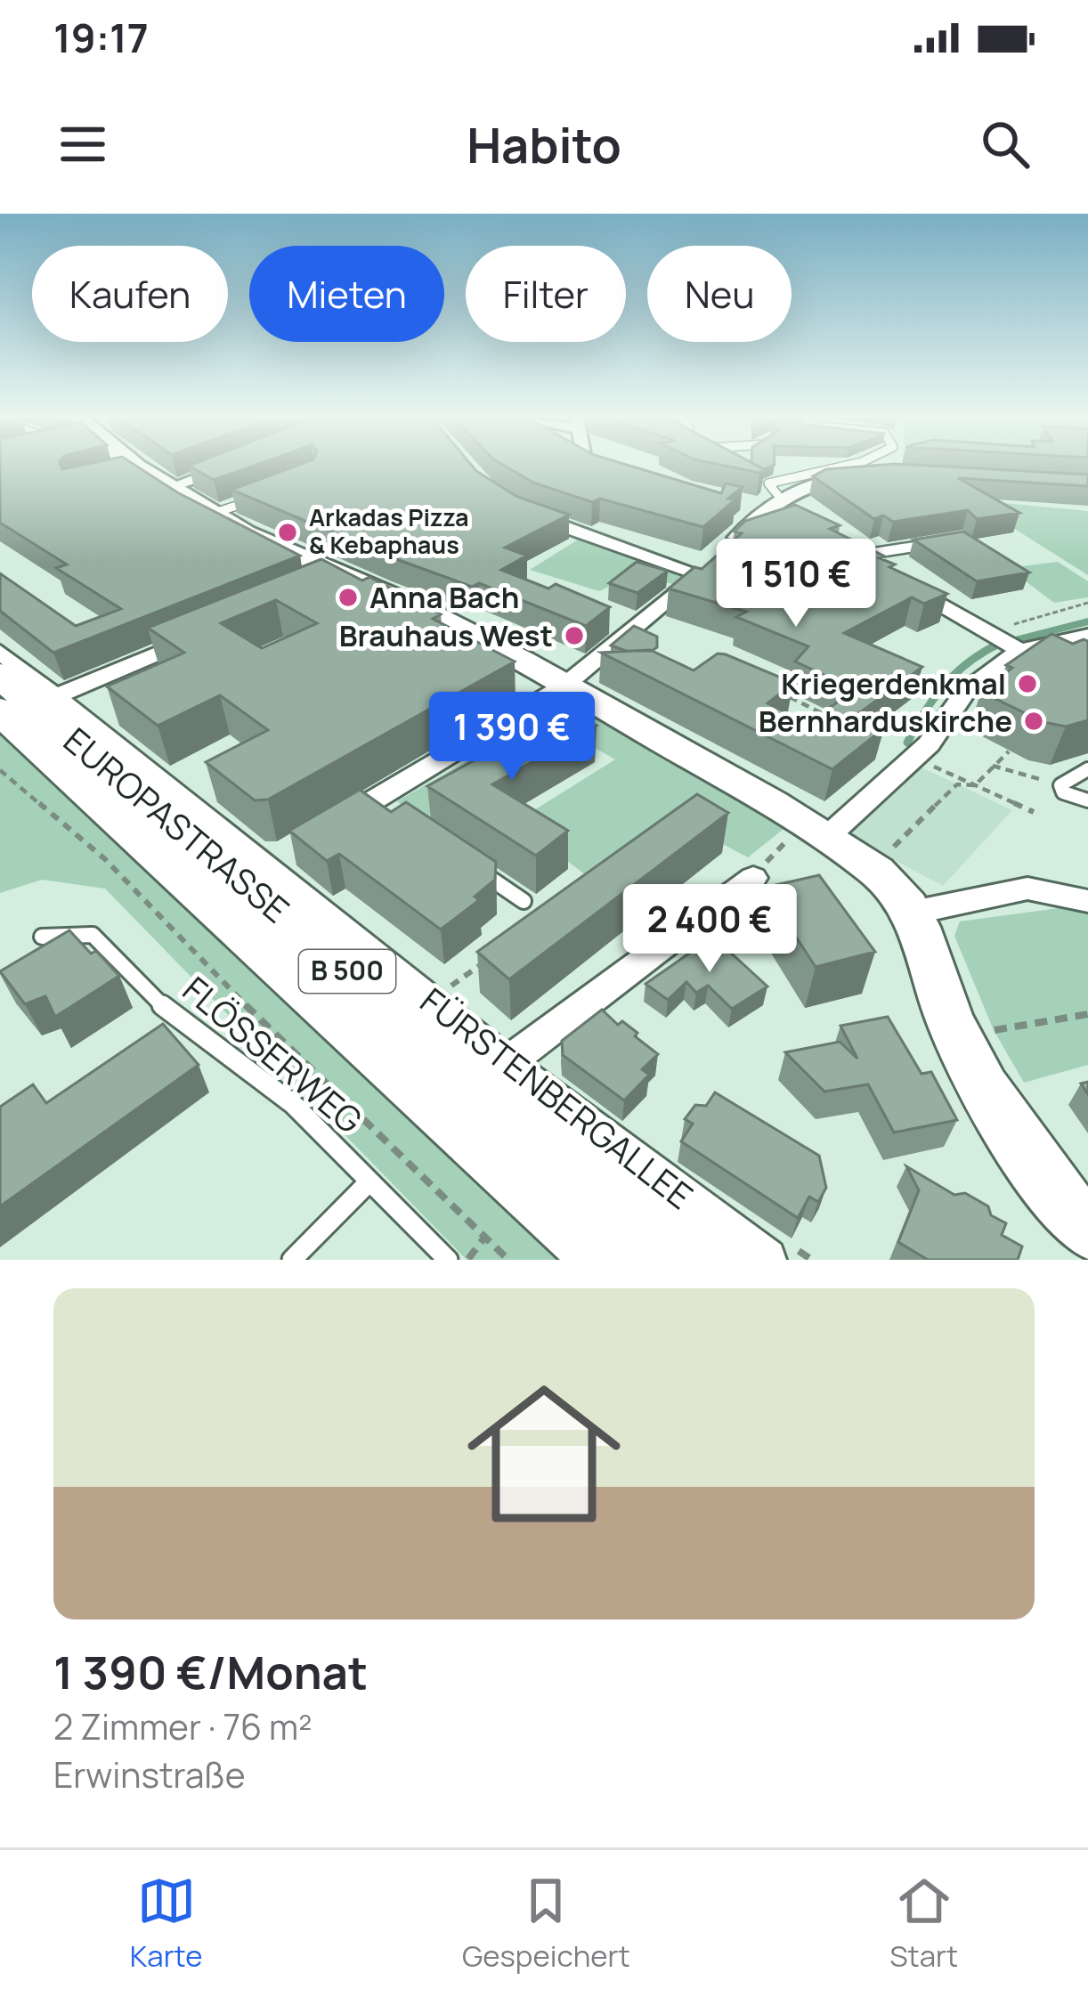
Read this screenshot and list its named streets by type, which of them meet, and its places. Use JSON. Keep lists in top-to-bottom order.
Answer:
{
  "streets": {
    "main road": ["EUROPASTRASSE", "B 500"],
    "street": ["FÜRSTENBERGALLEE"],
    "lane": ["FLÖSSERWEG"]
  },
  "crossings": [
    ["EUROPASTRASSE", "FÜRSTENBERGALLEE"]
  ],
  "places": [
    "Arkadas Pizza & Kebaphaus",
    "Anna Bach",
    "Brauhaus West",
    "Kriegerdenkmal",
    "Bernharduskirche"
  ],
  "page": {
    "status": "19:17",
    "header": "Habito",
    "chip": [
      "Kaufen",
      "Mieten",
      "Filter",
      "Neu"
    ],
    "price": ["1 510 €", "1 390 €", "2 400 €"],
    "list": [
      {
        "name": "1 390 €/Monat",
        "note": "2 Zimmer · 76 m² · Erwinstraße"
      }
    ],
    "tabs": ["Karte", "Gespeichert", "Start"]
  }
}
